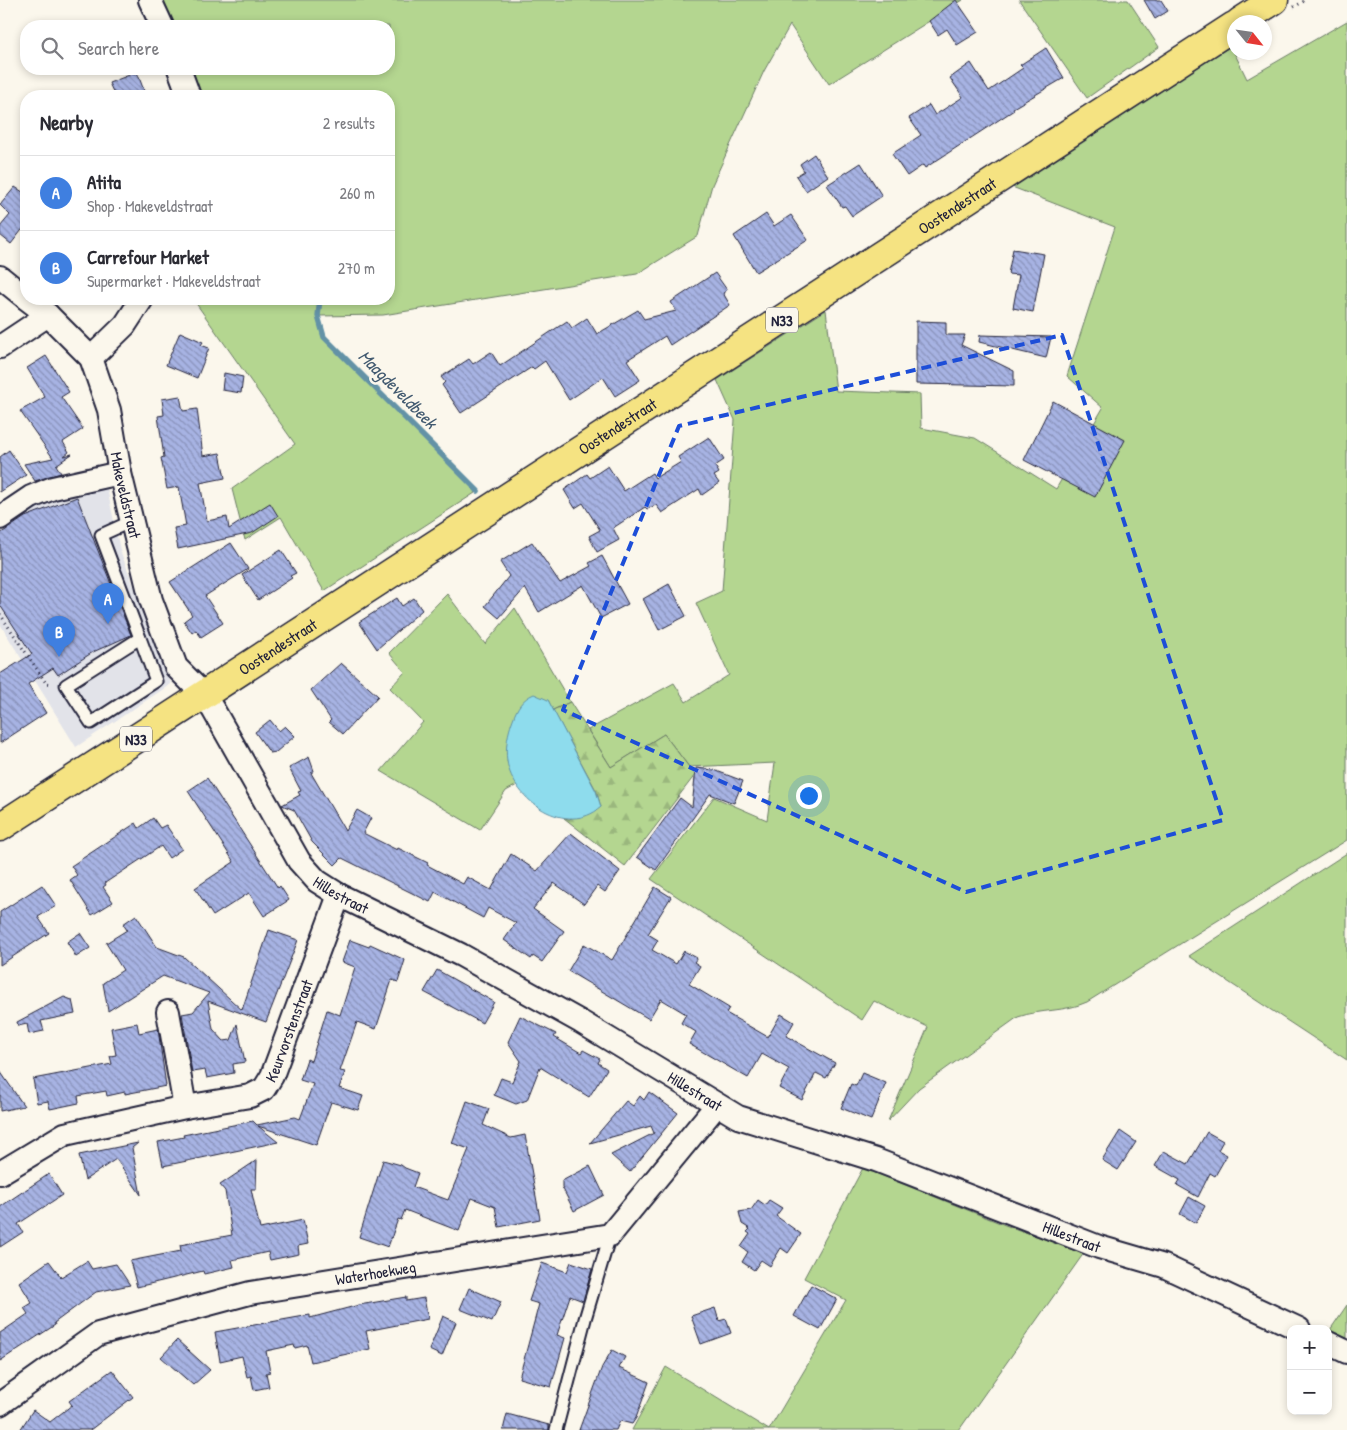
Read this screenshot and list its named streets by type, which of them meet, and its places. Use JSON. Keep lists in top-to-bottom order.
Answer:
{
  "streets": {
    "main road": ["Oostendestraat", "N33"],
    "street": [
      "Makeveldstraat",
      "Hillestraat",
      "Keurvorstenstraat",
      "Waterhoekweg"
    ]
  },
  "crossings": [
    ["Oostendestraat", "Makeveldstraat"],
    ["Oostendestraat", "Hillestraat"],
    ["Makeveldstraat", "Hillestraat"],
    ["Hillestraat", "Keurvorstenstraat"]
  ],
  "water": ["Maagdeveldbeek"],
  "north": "bottom right",
  "page": {
    "search": "Search here",
    "heading": ["Nearby", "2 results"],
    "list": [
      {
        "mark": "A",
        "name": "Atita",
        "note": "Shop · Makeveldstraat",
        "value": "260 m"
      },
      {
        "mark": "B",
        "name": "Carrefour Market",
        "note": "Supermarket · Makeveldstraat",
        "value": "270 m"
      }
    ],
    "pins": ["A", "B"],
    "map_buttons": ["+", "−"]
  }
}
